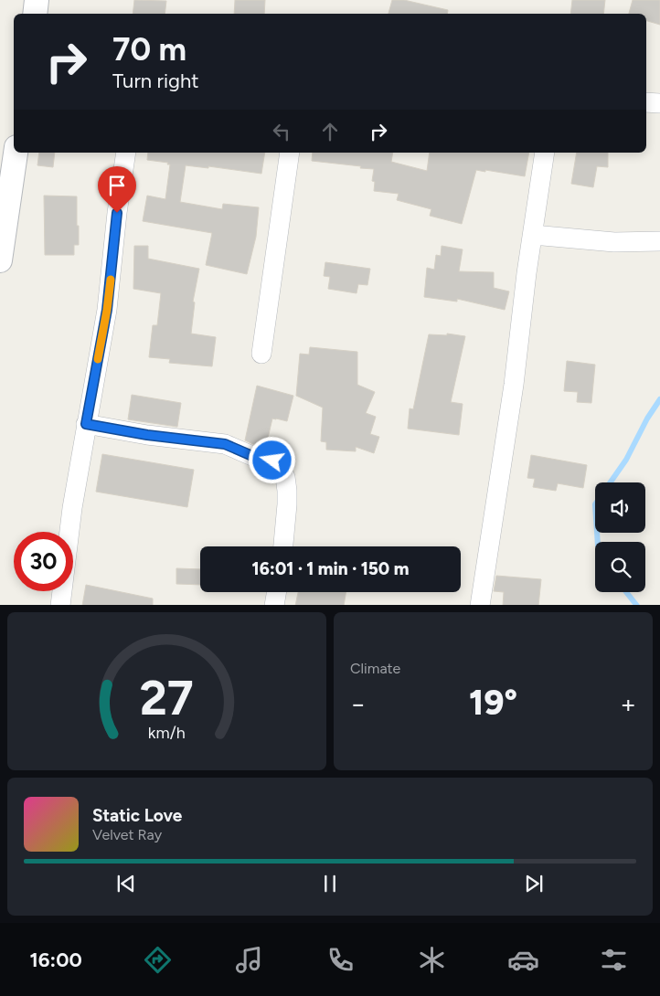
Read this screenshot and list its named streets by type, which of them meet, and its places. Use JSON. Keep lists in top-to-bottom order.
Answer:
{
  "page": {
    "turn": ["70 m", "Turn right"],
    "limit": "30",
    "trip": "16:01 · 1 min · 150 m",
    "tile": "Climate",
    "heat": ["−", "19°", "+"],
    "song": ["Static Love", "Velvet Ray"],
    "tabs": "16:00",
    "gauge": ["27", "km/h"]
  }
}
